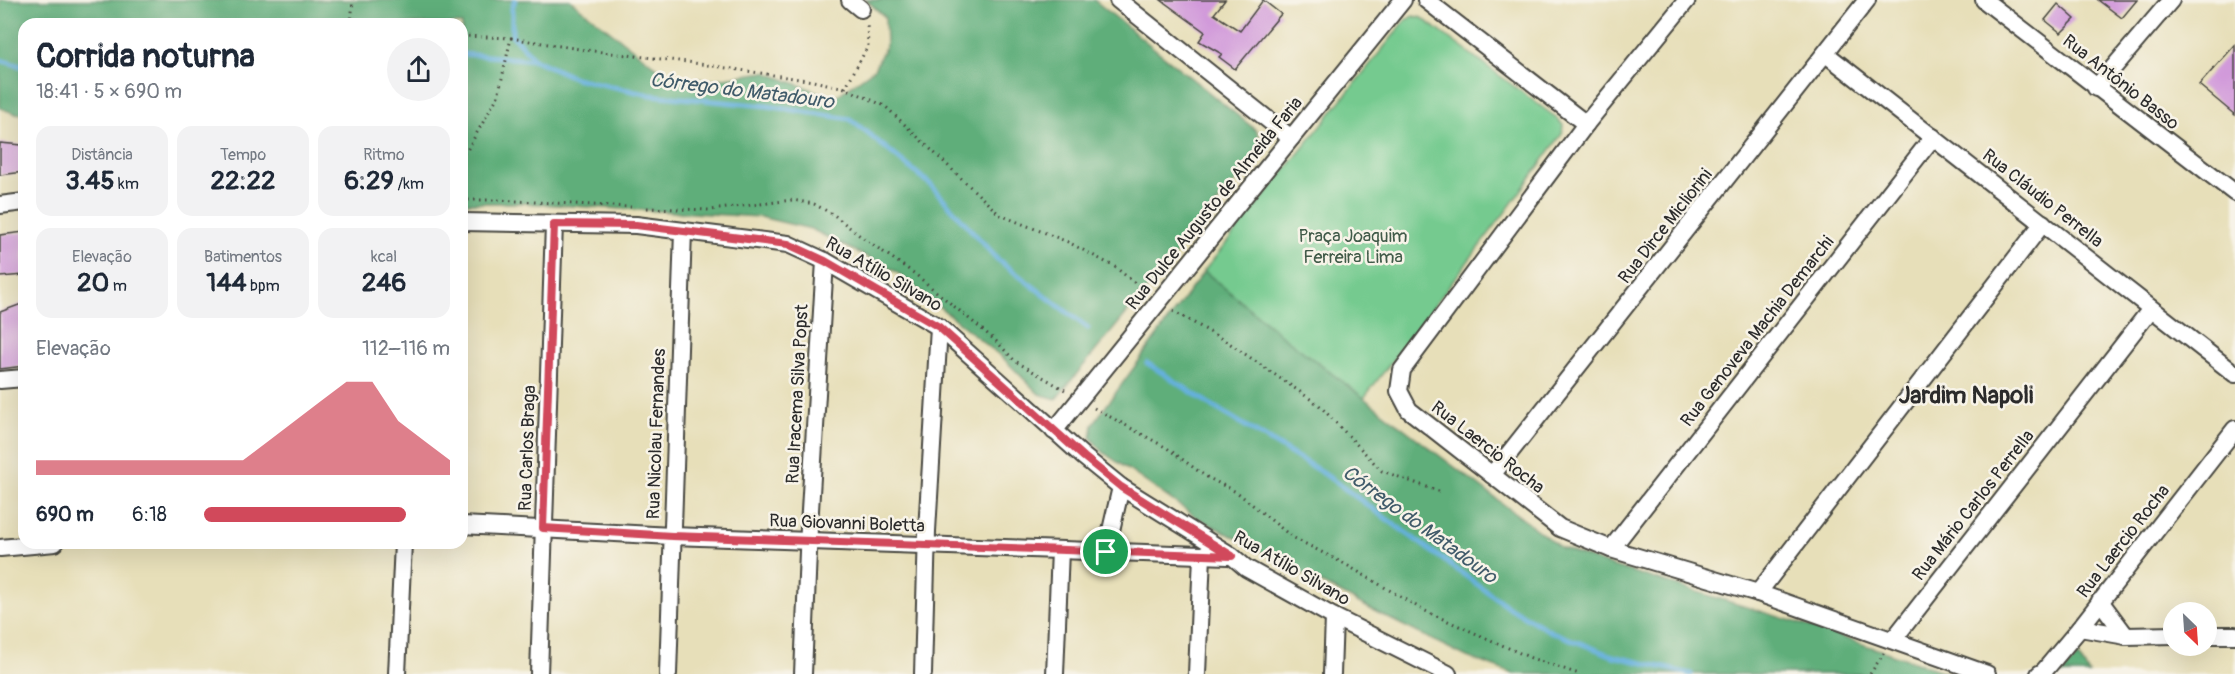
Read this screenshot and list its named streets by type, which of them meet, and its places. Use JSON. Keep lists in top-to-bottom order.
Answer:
{
  "streets": {
    "street": [
      "Rua Antônio Basso",
      "Rua Cláudio Perrella",
      "Rua Dulce Augusto de Almeida Faria",
      "Rua Dirce Micliorini",
      "Rua Atílio Silvano",
      "Rua Genoveva Machia Demarchi",
      "Rua Iracema Silva Popst",
      "Rua Nicolau Fernandes",
      "Rua Laercio Rocha",
      "Rua Carlos Braga",
      "Rua Mário Carlos Perrella",
      "Rua Giovanni Boletta"
    ]
  },
  "crossings": [
    ["Rua Cláudio Perrella", "Rua Dirce Micliorini"],
    ["Rua Cláudio Perrella", "Rua Genoveva Machia Demarchi"],
    ["Rua Cláudio Perrella", "Rua Mário Carlos Perrella"],
    ["Rua Dulce Augusto de Almeida Faria", "Rua Atílio Silvano"],
    ["Rua Dirce Micliorini", "Rua Laercio Rocha"],
    ["Rua Atílio Silvano", "Rua Iracema Silva Popst"],
    ["Rua Atílio Silvano", "Rua Nicolau Fernandes"],
    ["Rua Atílio Silvano", "Rua Carlos Braga"],
    ["Rua Atílio Silvano", "Rua Giovanni Boletta"],
    ["Rua Genoveva Machia Demarchi", "Rua Laercio Rocha"],
    ["Rua Iracema Silva Popst", "Rua Giovanni Boletta"],
    ["Rua Nicolau Fernandes", "Rua Giovanni Boletta"],
    ["Rua Laercio Rocha", "Rua Mário Carlos Perrella"],
    ["Rua Carlos Braga", "Rua Giovanni Boletta"]
  ],
  "districts": ["Jardim Napoli"],
  "water": ["Córrego do Matadouro"],
  "parks": ["Praça Joaquim Ferreira Lima"],
  "north": "bottom right",
  "page": {
    "heading": ["Corrida noturna", "18:41 · 5 × 690 m"],
    "stats": [
      ["Distância", "3.45 km"],
      ["Tempo", "22:22"],
      ["Ritmo", "6:29 /km"],
      ["Elevação", "20 m"],
      ["Batimentos", "144 bpm"],
      ["kcal", "246"]
    ],
    "chart": ["Elevação", "112–116 m"],
    "list": [
      {
        "name": "690 m",
        "note": "6:18"
      }
    ]
  }
}
